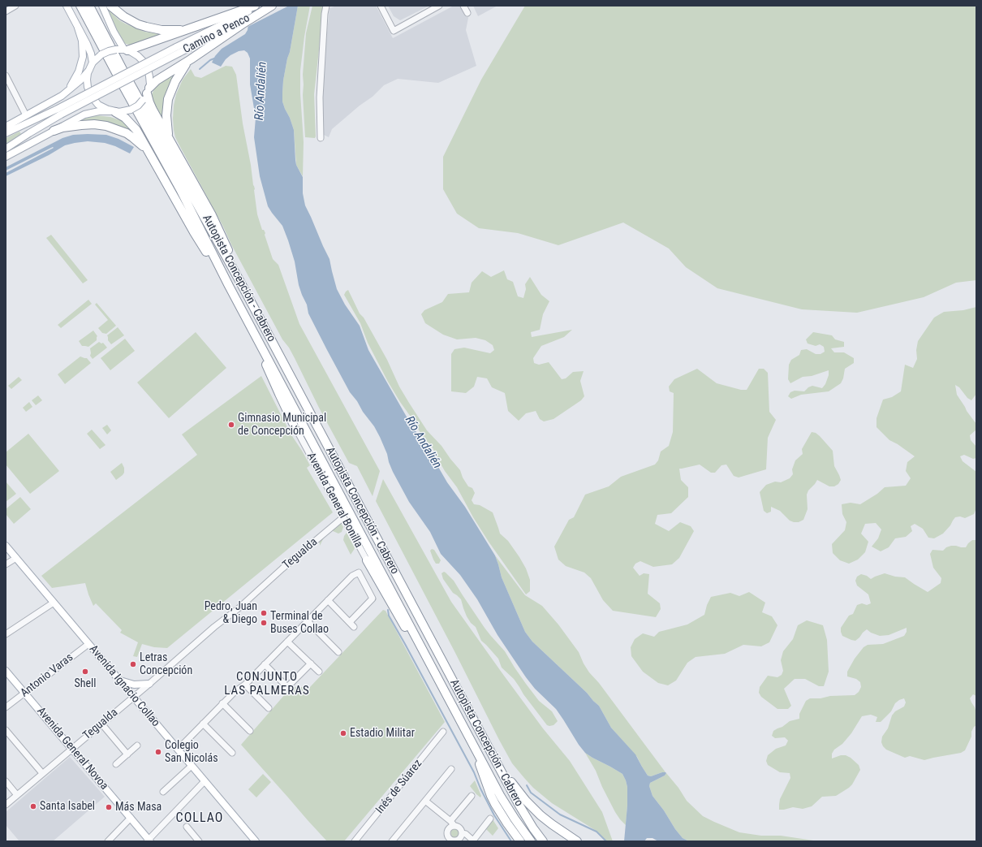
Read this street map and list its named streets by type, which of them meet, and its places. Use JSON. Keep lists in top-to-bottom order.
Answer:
{
  "streets": {
    "highway": ["Camino a Penco", "Autopista Concepción - Cabrero"],
    "main road": ["Avenida Ignacio Collao", "Avenida General Novoa"],
    "street": [
      "Avenida General Bonilla",
      "Tegualda",
      "Antonio Varas",
      "Inés de Súarez"
    ]
  },
  "crossings": [
    ["Avenida General Bonilla", "Tegualda"],
    ["Tegualda", "Avenida Ignacio Collao"],
    ["Tegualda", "Avenida General Novoa"],
    ["Antonio Varas", "Avenida Ignacio Collao"],
    ["Antonio Varas", "Avenida General Novoa"]
  ],
  "districts": ["CONJUNTO LAS PALMERAS", "COLLAO"],
  "water": ["Río Andalién"],
  "places": [
    "Gimnasio Municipal de Concepción",
    "Pedro, Juan & Diego",
    "Terminal de Buses Collao",
    "Letras Concepción",
    "Shell",
    "Estadio Militar",
    "Colegio San Nicolás",
    "Santa Isabel",
    "Más Masa"
  ]
}
